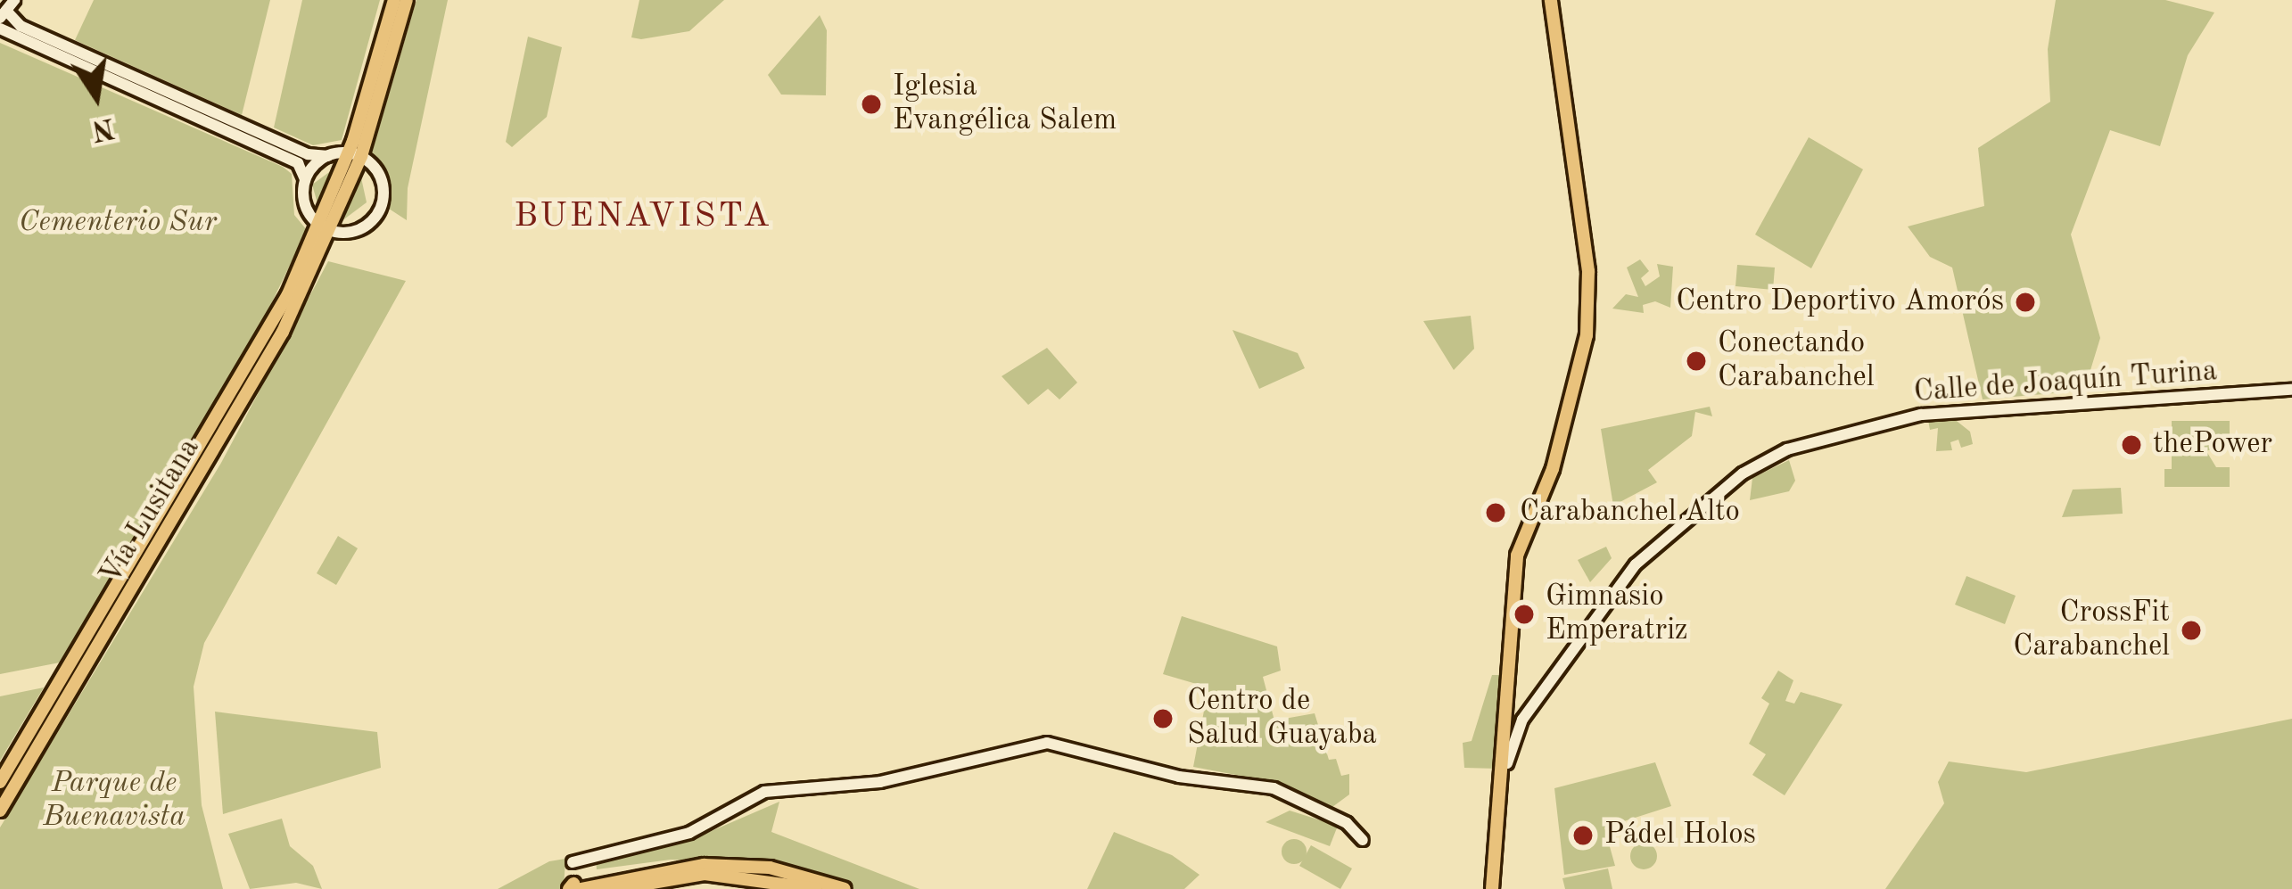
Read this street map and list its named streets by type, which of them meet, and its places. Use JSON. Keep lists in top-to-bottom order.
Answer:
{
  "streets": {
    "main road": ["Vía Lusitana"],
    "street": ["Calle de Joaquín Turina"]
  },
  "districts": ["BUENAVISTA"],
  "parks": ["Cementerio Sur", "Parque de Buenavista"],
  "places": [
    "Iglesia Evangélica Salem",
    "Centro Deportivo Amorós",
    "Conectando Carabanchel",
    "thePower",
    "Carabanchel Alto",
    "Gimnasio Emperatriz",
    "CrossFit Carabanchel",
    "Centro de Salud Guayaba",
    "Pádel Holos"
  ],
  "north": "bottom"
}
